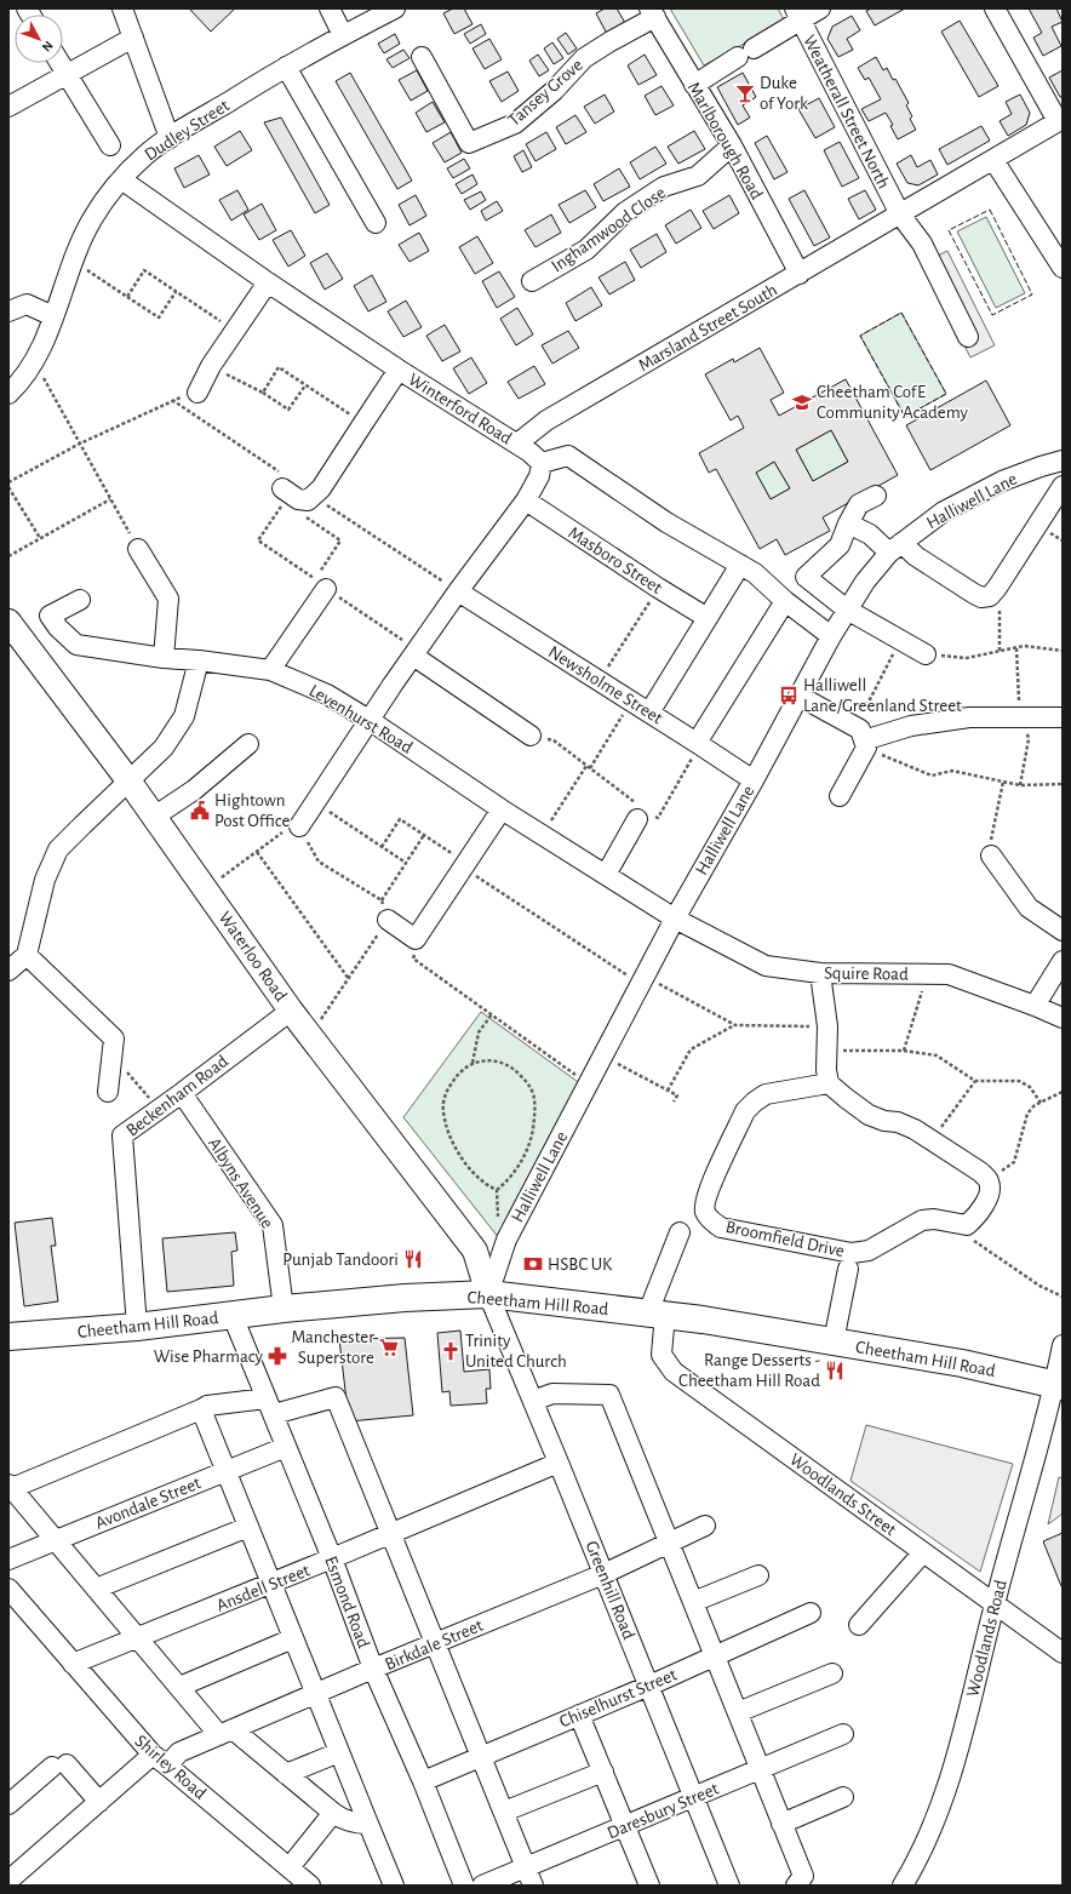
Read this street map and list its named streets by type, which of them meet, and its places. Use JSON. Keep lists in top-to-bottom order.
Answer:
{
  "streets": {
    "highway": ["Cheetham Hill Road"],
    "main road": ["Waterloo Road"],
    "street": [
      "Tansey Grove",
      "Weatherall Street North",
      "Dudley Street",
      "Marlborough Road",
      "Inghamwood Close",
      "Marsland Street South",
      "Winterford Road",
      "Halliwell Lane",
      "Masboro Street",
      "Newsholme Street",
      "Levenhurst Road",
      "Squire Road",
      "Beckenham Road",
      "Albyns Avenue",
      "Broomfield Drive",
      "Woodlands Street",
      "Avondale Street",
      "Ansdell Street",
      "Greenhill Road",
      "Esmond Road",
      "Woodlands Road",
      "Birkdale Street",
      "Chiselhurst Street",
      "Shirley Road",
      "Daresbury Street"
    ]
  },
  "crossings": [
    ["Tansey Grove", "Marlborough Road"],
    ["Weatherall Street North", "Marsland Street South"],
    ["Dudley Street", "Winterford Road"],
    ["Marlborough Road", "Inghamwood Close"],
    ["Marlborough Road", "Marsland Street South"],
    ["Marsland Street South", "Winterford Road"],
    ["Halliwell Lane", "Newsholme Street"],
    ["Halliwell Lane", "Levenhurst Road"],
    ["Halliwell Lane", "Waterloo Road"],
    ["Halliwell Lane", "Squire Road"],
    ["Halliwell Lane", "Cheetham Hill Road"],
    ["Halliwell Lane", "Greenhill Road"],
    ["Levenhurst Road", "Squire Road"],
    ["Waterloo Road", "Beckenham Road"],
    ["Waterloo Road", "Cheetham Hill Road"],
    ["Waterloo Road", "Greenhill Road"],
    ["Beckenham Road", "Albyns Avenue"],
    ["Beckenham Road", "Cheetham Hill Road"],
    ["Albyns Avenue", "Cheetham Hill Road"],
    ["Cheetham Hill Road", "Woodlands Street"],
    ["Cheetham Hill Road", "Greenhill Road"],
    ["Cheetham Hill Road", "Esmond Road"],
    ["Cheetham Hill Road", "Woodlands Road"],
    ["Woodlands Street", "Woodlands Road"],
    ["Avondale Street", "Esmond Road"],
    ["Ansdell Street", "Greenhill Road"],
    ["Ansdell Street", "Esmond Road"],
    ["Ansdell Street", "Shirley Road"],
    ["Greenhill Road", "Birkdale Street"],
    ["Greenhill Road", "Chiselhurst Street"],
    ["Greenhill Road", "Daresbury Street"],
    ["Esmond Road", "Birkdale Street"],
    ["Esmond Road", "Chiselhurst Street"],
    ["Birkdale Street", "Shirley Road"]
  ],
  "places": {
    "bar": ["Duke of York"],
    "school or university": ["Cheetham CofE Community Academy"],
    "bus stop": ["Halliwell Lane/Greenland Street"],
    "public building": ["Hightown Post Office"],
    "restaurant": ["Punjab Tandoori", "Range Desserts - Cheetham Hill Road"],
    "bank": ["HSBC UK"],
    "supermarket": ["Manchester Superstore"],
    "church": ["Trinity United Church"],
    "pharmacy": ["Wise Pharmacy"]
  },
  "north": "bottom right"
}
